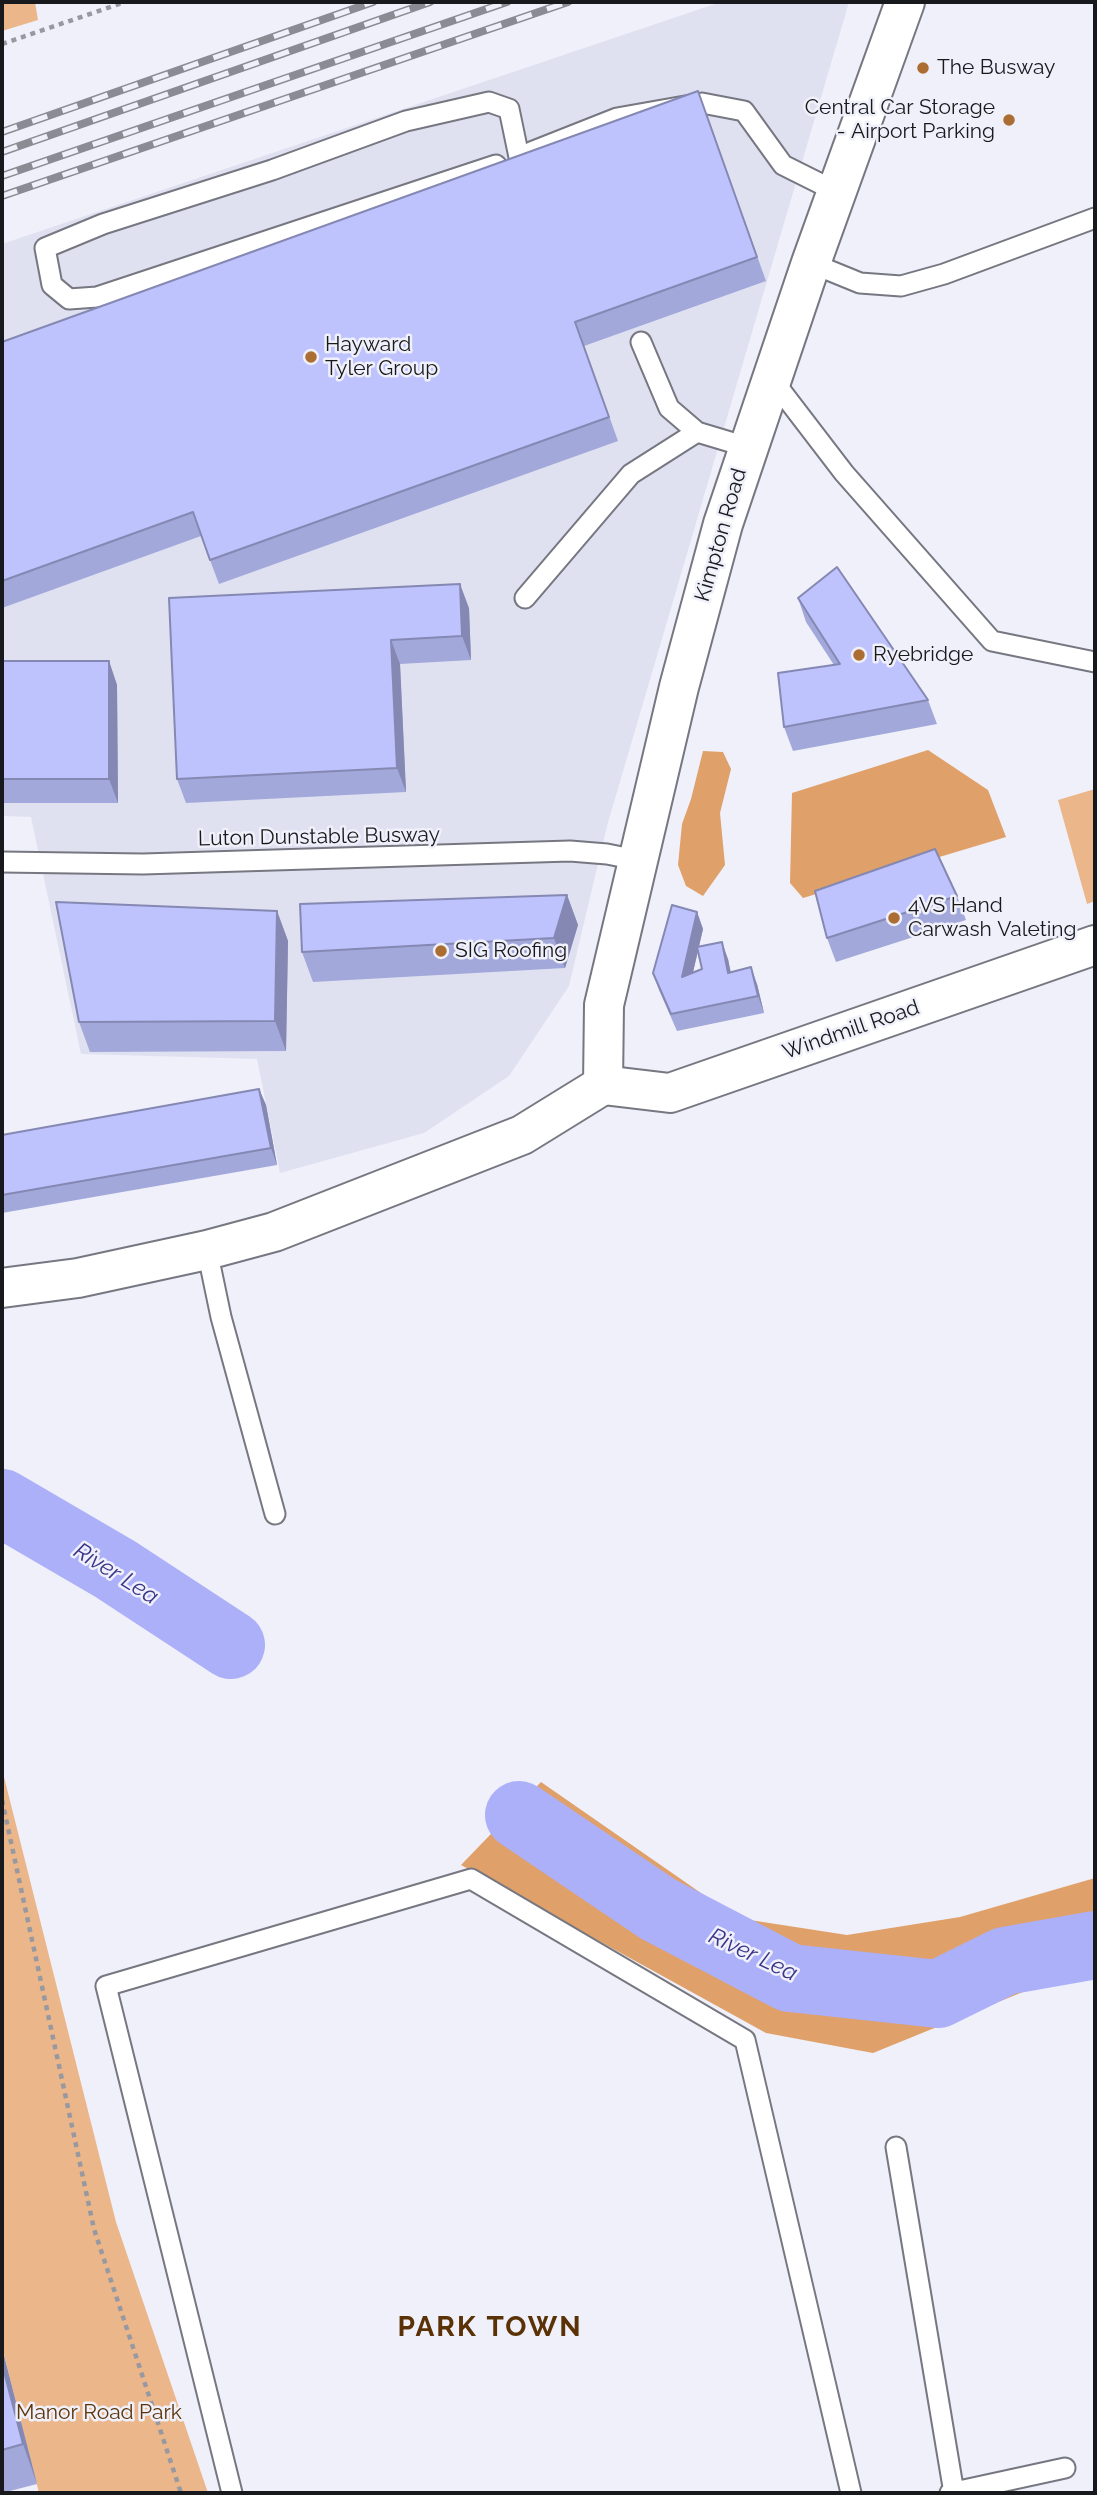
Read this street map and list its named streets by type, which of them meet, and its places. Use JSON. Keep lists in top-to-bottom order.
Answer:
{
  "streets": {
    "main road": ["Kimpton Road", "Windmill Road"],
    "lane": ["Luton Dunstable Busway"]
  },
  "crossings": [
    ["Kimpton Road", "Luton Dunstable Busway"],
    ["Kimpton Road", "Windmill Road"]
  ],
  "districts": ["PARK TOWN"],
  "water": ["River Lea"],
  "parks": ["Manor Road Park"],
  "places": [
    "The Busway",
    "Central Car Storage - Airport Parking",
    "Hayward Tyler Group",
    "Ryebridge",
    "4VS Hand Carwash Valeting",
    "SIG Roofing"
  ]
}
